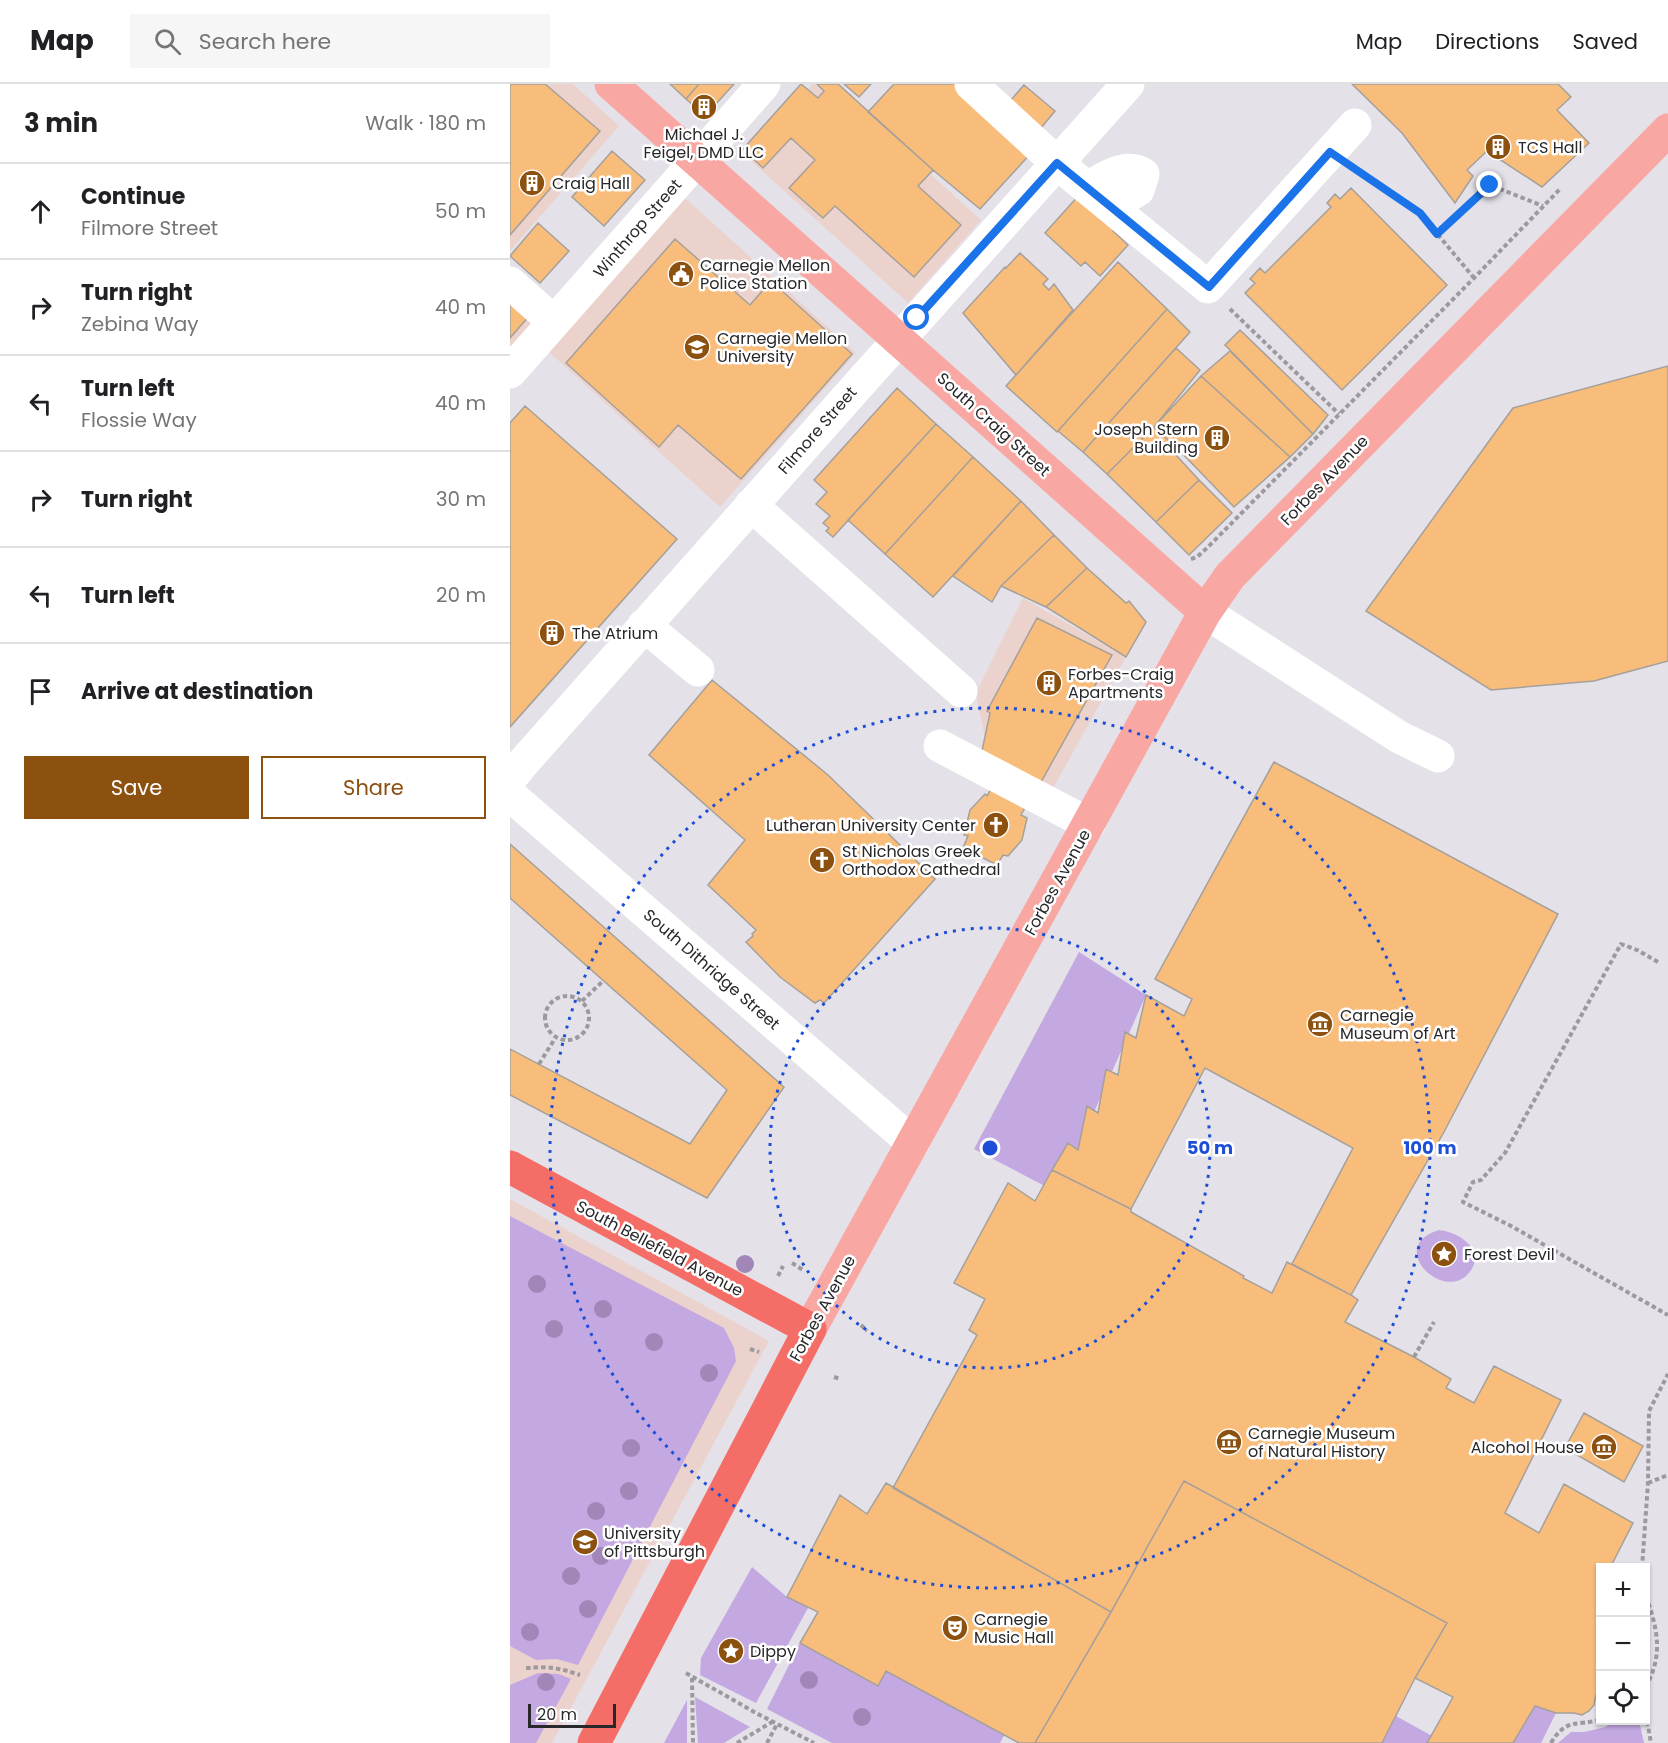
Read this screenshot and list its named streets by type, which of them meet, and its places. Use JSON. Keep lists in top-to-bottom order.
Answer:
{
  "streets": {
    "highway": ["Forbes Avenue", "South Bellefield Avenue"],
    "main road": ["South Craig Street"],
    "street": ["Winthrop Street", "Filmore Street", "South Dithridge Street"]
  },
  "crossings": [
    ["Winthrop Street", "South Craig Street"],
    ["South Craig Street", "Filmore Street"],
    ["South Craig Street", "Forbes Avenue"],
    ["Forbes Avenue", "South Dithridge Street"],
    ["Forbes Avenue", "South Bellefield Avenue"]
  ],
  "places": {
    "building": [
      "Michael J. Feigel, DMD LLC",
      "TCS Hall",
      "Craig Hall",
      "Joseph Stern Building",
      "The Atrium",
      "Forbes-Craig Apartments"
    ],
    "public building": ["Carnegie Mellon Police Station"],
    "school or university": ["Carnegie Mellon University", "University of Pittsburgh"],
    "church": ["Lutheran University Center", "St Nicholas Greek Orthodox Cathedral"],
    "museum": ["Carnegie Museum of Art", "Carnegie Museum of Natural History", "Alcohol House"],
    "place": ["Forest Devil", "Dippy"],
    "theatre": ["Carnegie Music Hall"]
  },
  "scale_bar": "20 m",
  "page": {
    "header": "Map",
    "search": "Search here",
    "nav": ["Map", "Directions", "Saved"],
    "heading": ["3 min", "Walk · 180 m"],
    "list": [
      ["Continue", "Filmore Street", "50 m"],
      ["Turn right", "Zebina Way", "40 m"],
      ["Turn left", "Flossie Way", "40 m"],
      ["Turn right", "30 m"],
      ["Turn left", "20 m"],
      "Arrive at destination"
    ],
    "buttons": ["Save", "Share"],
    "map_buttons": ["+", "−"],
    "scale": "20 m"
  },
  "rings": ["50 m", "100 m"]
}
